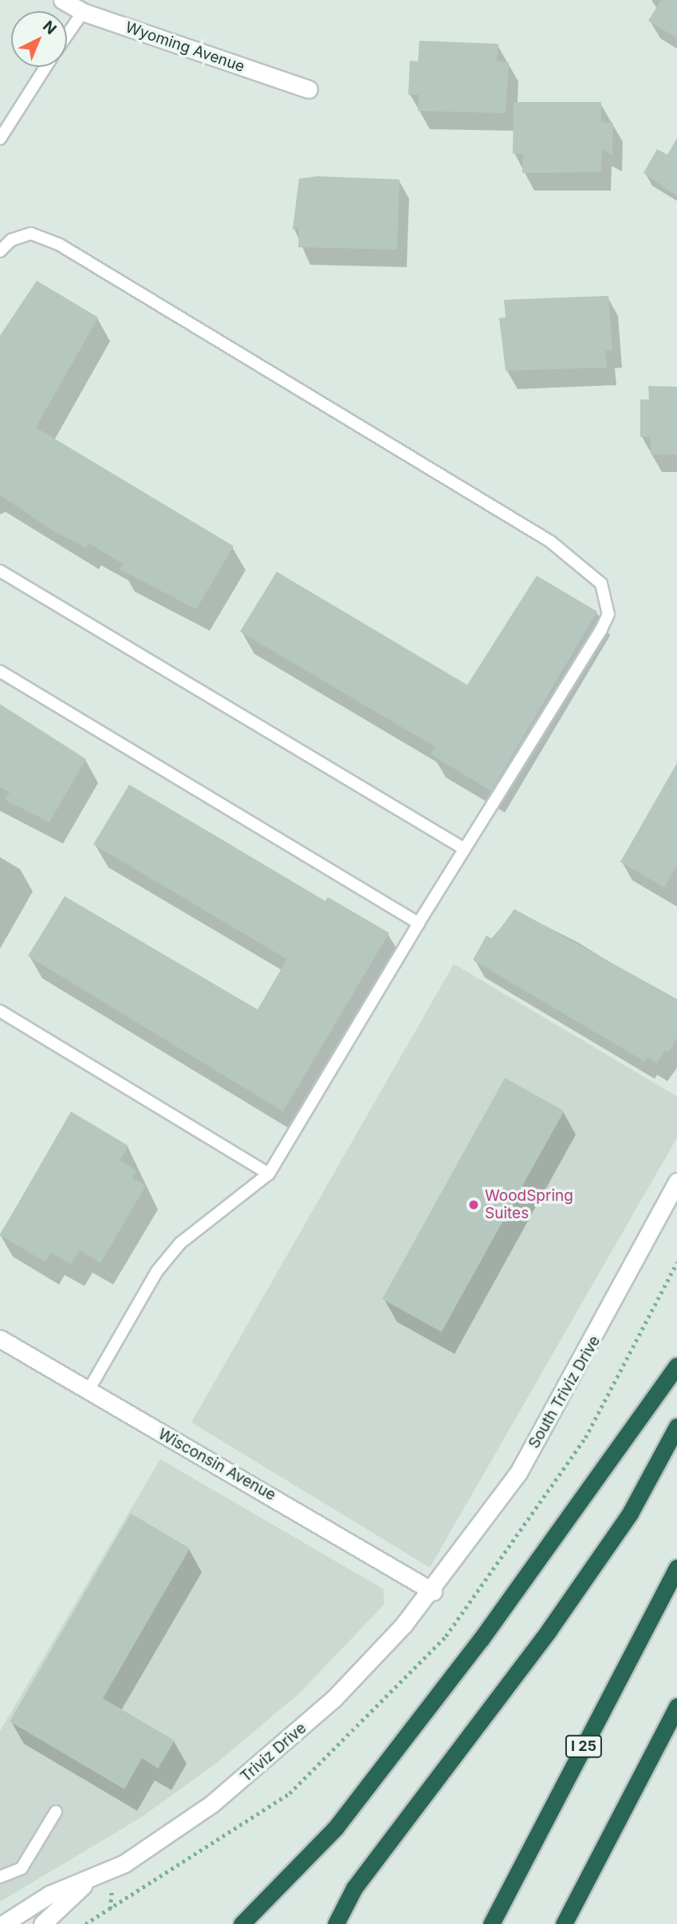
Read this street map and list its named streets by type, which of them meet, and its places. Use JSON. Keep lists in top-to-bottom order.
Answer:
{
  "streets": {
    "highway": ["I 25"],
    "street": [
      "Wyoming Avenue",
      "South Triviz Drive",
      "Wisconsin Avenue",
      "Triviz Drive"
    ]
  },
  "crossings": [
    ["South Triviz Drive", "Wisconsin Avenue"],
    ["South Triviz Drive", "Triviz Drive"],
    ["Wisconsin Avenue", "Triviz Drive"]
  ],
  "places": ["WoodSpring Suites"],
  "north": "top right"
}
